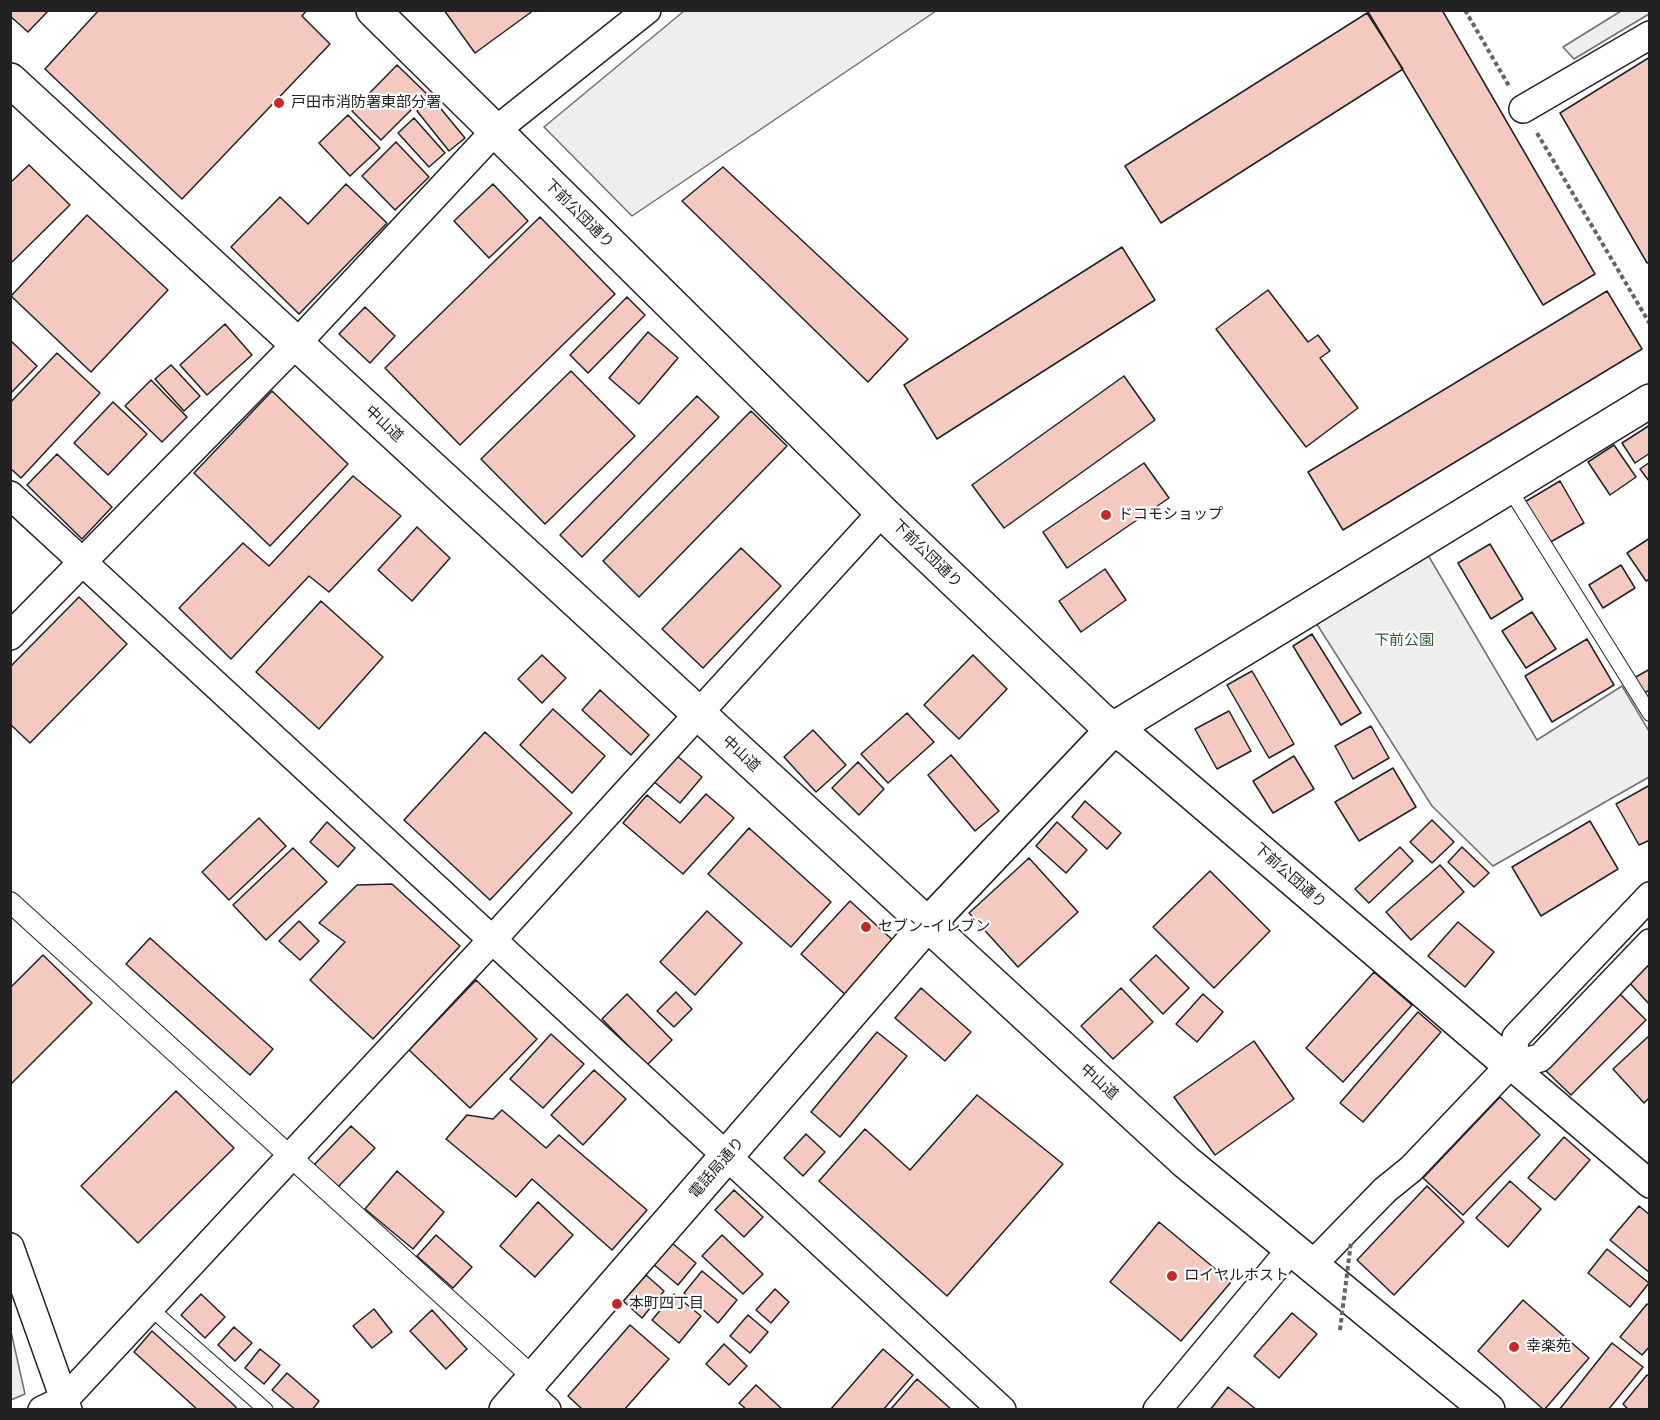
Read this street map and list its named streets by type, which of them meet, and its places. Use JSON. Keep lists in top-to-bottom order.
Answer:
{
  "streets": {
    "main road": ["下前公団通り", "中山道", "電話局通り"]
  },
  "crossings": [
    ["下前公団通り", "電話局通り"],
    ["中山道", "電話局通り"]
  ],
  "parks": ["下前公園"],
  "places": [
    "戸田市消防署東部分署",
    "ドコモショップ",
    "セブン-イレブン",
    "ロイヤルホスト",
    "本町四丁目",
    "幸楽苑"
  ]
}
